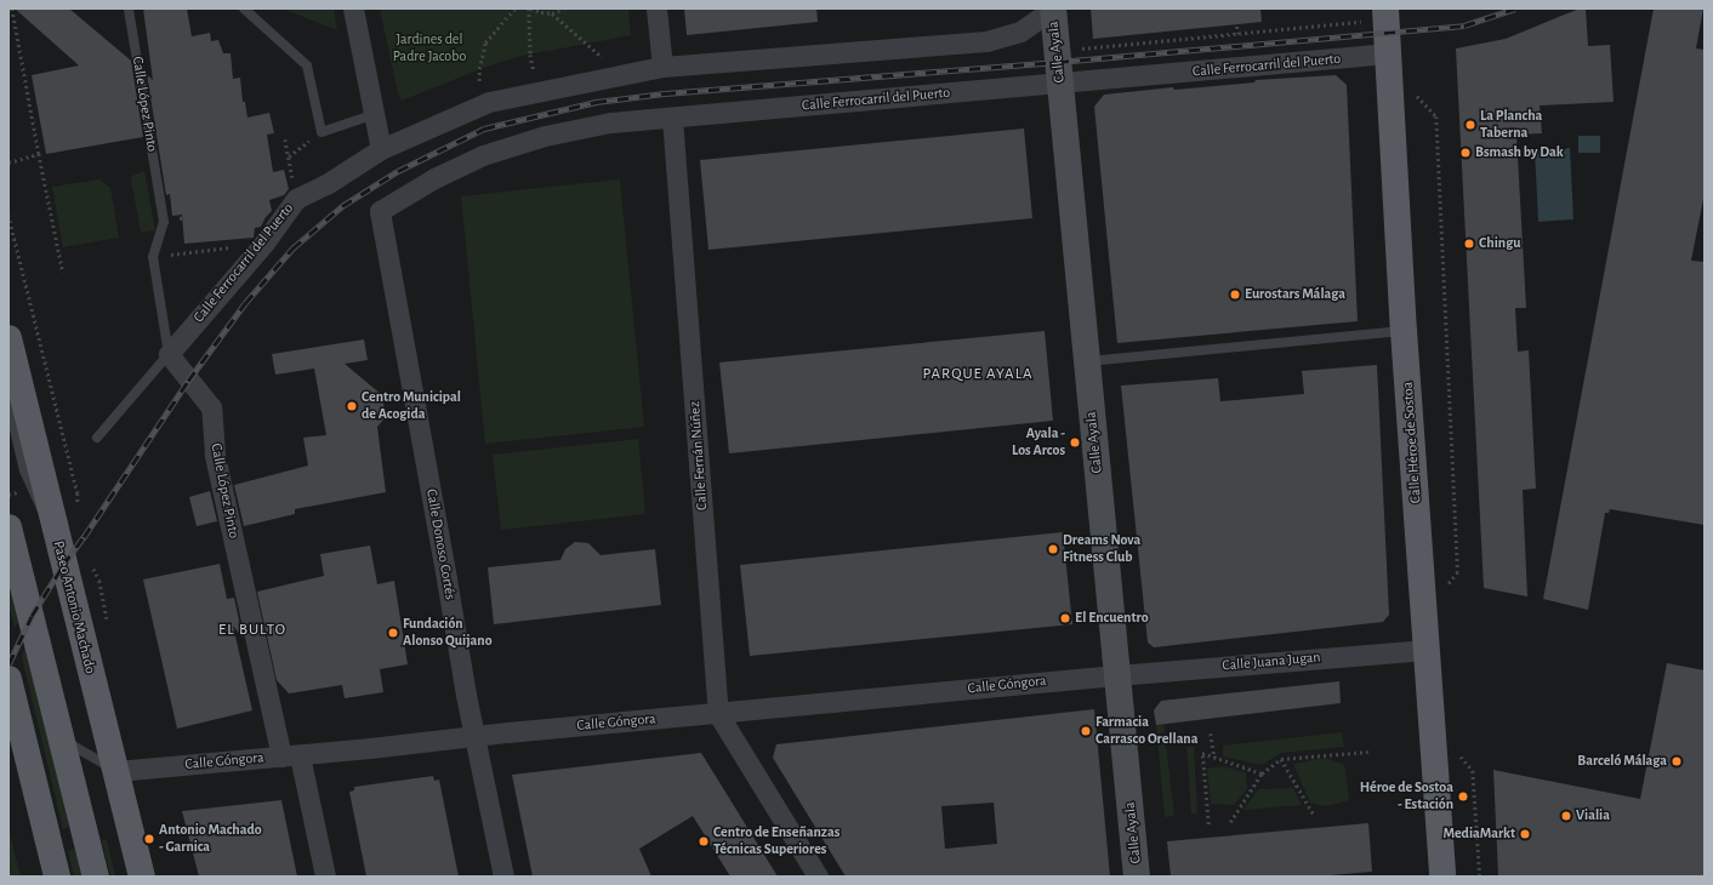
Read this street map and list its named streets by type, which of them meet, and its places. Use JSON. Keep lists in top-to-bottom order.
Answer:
{
  "streets": {
    "main road": ["Calle Ayala", "Calle Héroe de Sostoa", "Paseo Antonio Machado"],
    "street": [
      "Calle Ferrocarril del Puerto",
      "Calle López Pinto",
      "Calle Fernán Núñez",
      "Calle Donoso Cortés",
      "Calle Juana Jugan",
      "Calle Góngora"
    ]
  },
  "crossings": [
    ["Calle Ayala", "Calle Ferrocarril del Puerto"],
    ["Calle Ayala", "Calle Juana Jugan"],
    ["Calle Ayala", "Calle Góngora"],
    ["Calle Ferrocarril del Puerto", "Calle López Pinto"],
    ["Calle Ferrocarril del Puerto", "Calle Héroe de Sostoa"],
    ["Calle Ferrocarril del Puerto", "Calle Fernán Núñez"],
    ["Calle Ferrocarril del Puerto", "Calle Donoso Cortés"],
    ["Calle López Pinto", "Calle Góngora"],
    ["Calle Héroe de Sostoa", "Calle Juana Jugan"],
    ["Calle Fernán Núñez", "Calle Góngora"],
    ["Calle Donoso Cortés", "Calle Góngora"],
    ["Paseo Antonio Machado", "Calle Góngora"],
    ["Calle Juana Jugan", "Calle Góngora"]
  ],
  "districts": ["PARQUE AYALA", "EL BULTO"],
  "parks": ["Jardines del Padre Jacobo"],
  "places": [
    "La Plancha Taberna",
    "Bsmash by Dak",
    "Chingu",
    "Eurostars Málaga",
    "Centro Municipal de Acogida",
    "Ayala - Los Arcos",
    "Dreams Nova Fitness Club",
    "El Encuentro",
    "Fundación Alonso Quijano",
    "Farmacia Carrasco Orellana",
    "Barceló Málaga",
    "Héroe de Sostoa - Estación",
    "Vialia",
    "MediaMarkt",
    "Antonio Machado - Garnica",
    "Centro de Enseñanzas Técnicas Superiores"
  ]
}
